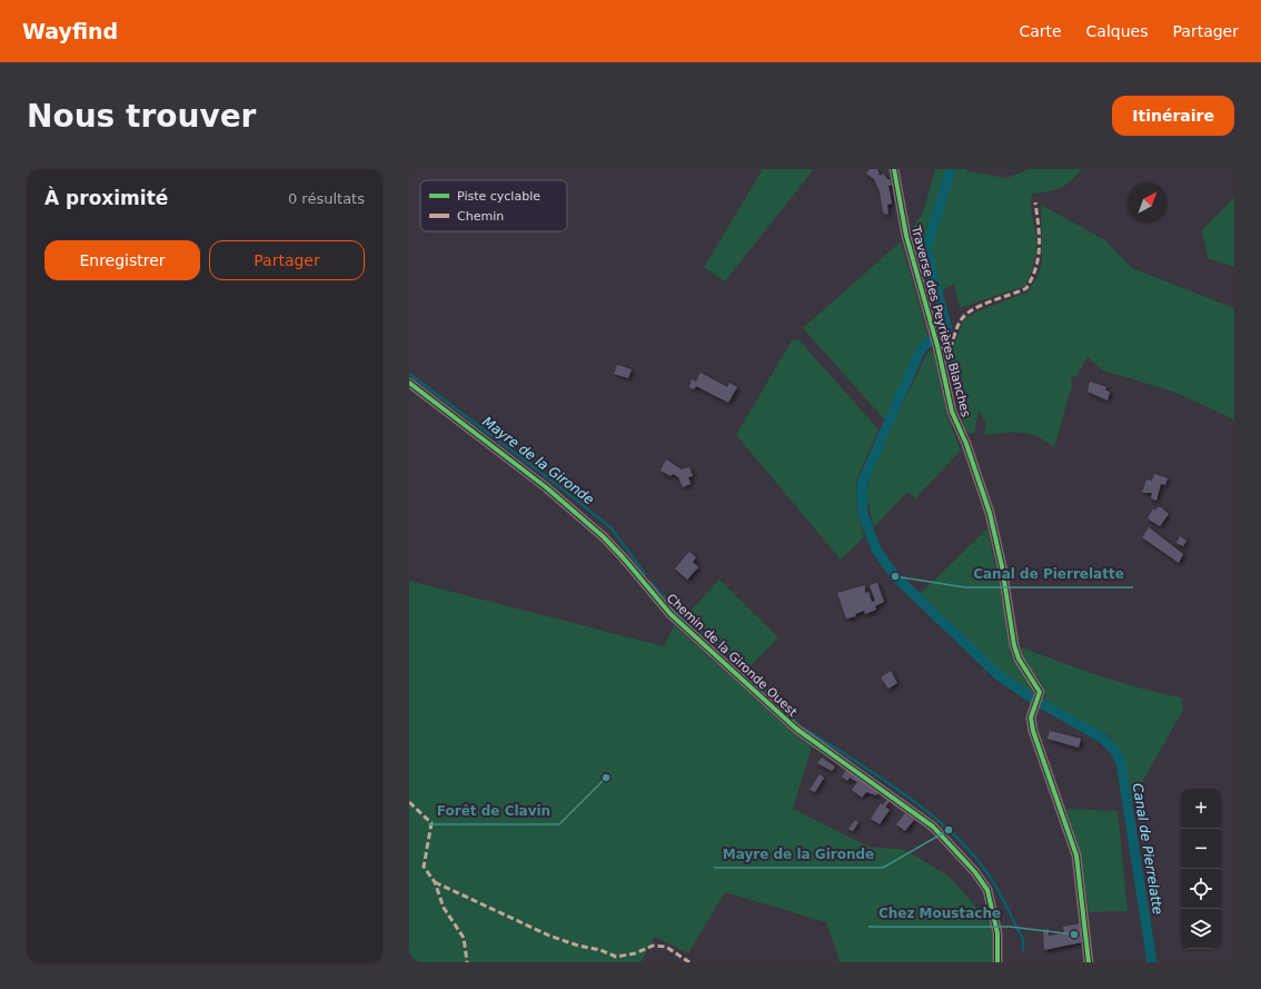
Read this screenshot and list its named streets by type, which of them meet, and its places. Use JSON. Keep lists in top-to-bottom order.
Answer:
{
  "streets": {
    "street": ["Traverse des Peyrières Blanches", "Chemin de la Gironde Ouest"]
  },
  "water": ["Mayre de la Gironde", "Canal de Pierrelatte"],
  "places": [
    "Canal de Pierrelatte",
    "Forêt de Clavin",
    "Mayre de la Gironde",
    "Chez Moustache"
  ],
  "legend": ["Piste cyclable", "Chemin"],
  "north": "top right",
  "page": {
    "header": "Wayfind",
    "nav": ["Carte", "Calques", "Partager"],
    "buttons": [
      "Itinéraire",
      ["Enregistrer", "Partager"]
    ],
    "title": "Nous trouver",
    "heading": ["À proximité", "0 résultats"],
    "map_buttons": ["+", "−"]
  }
}
